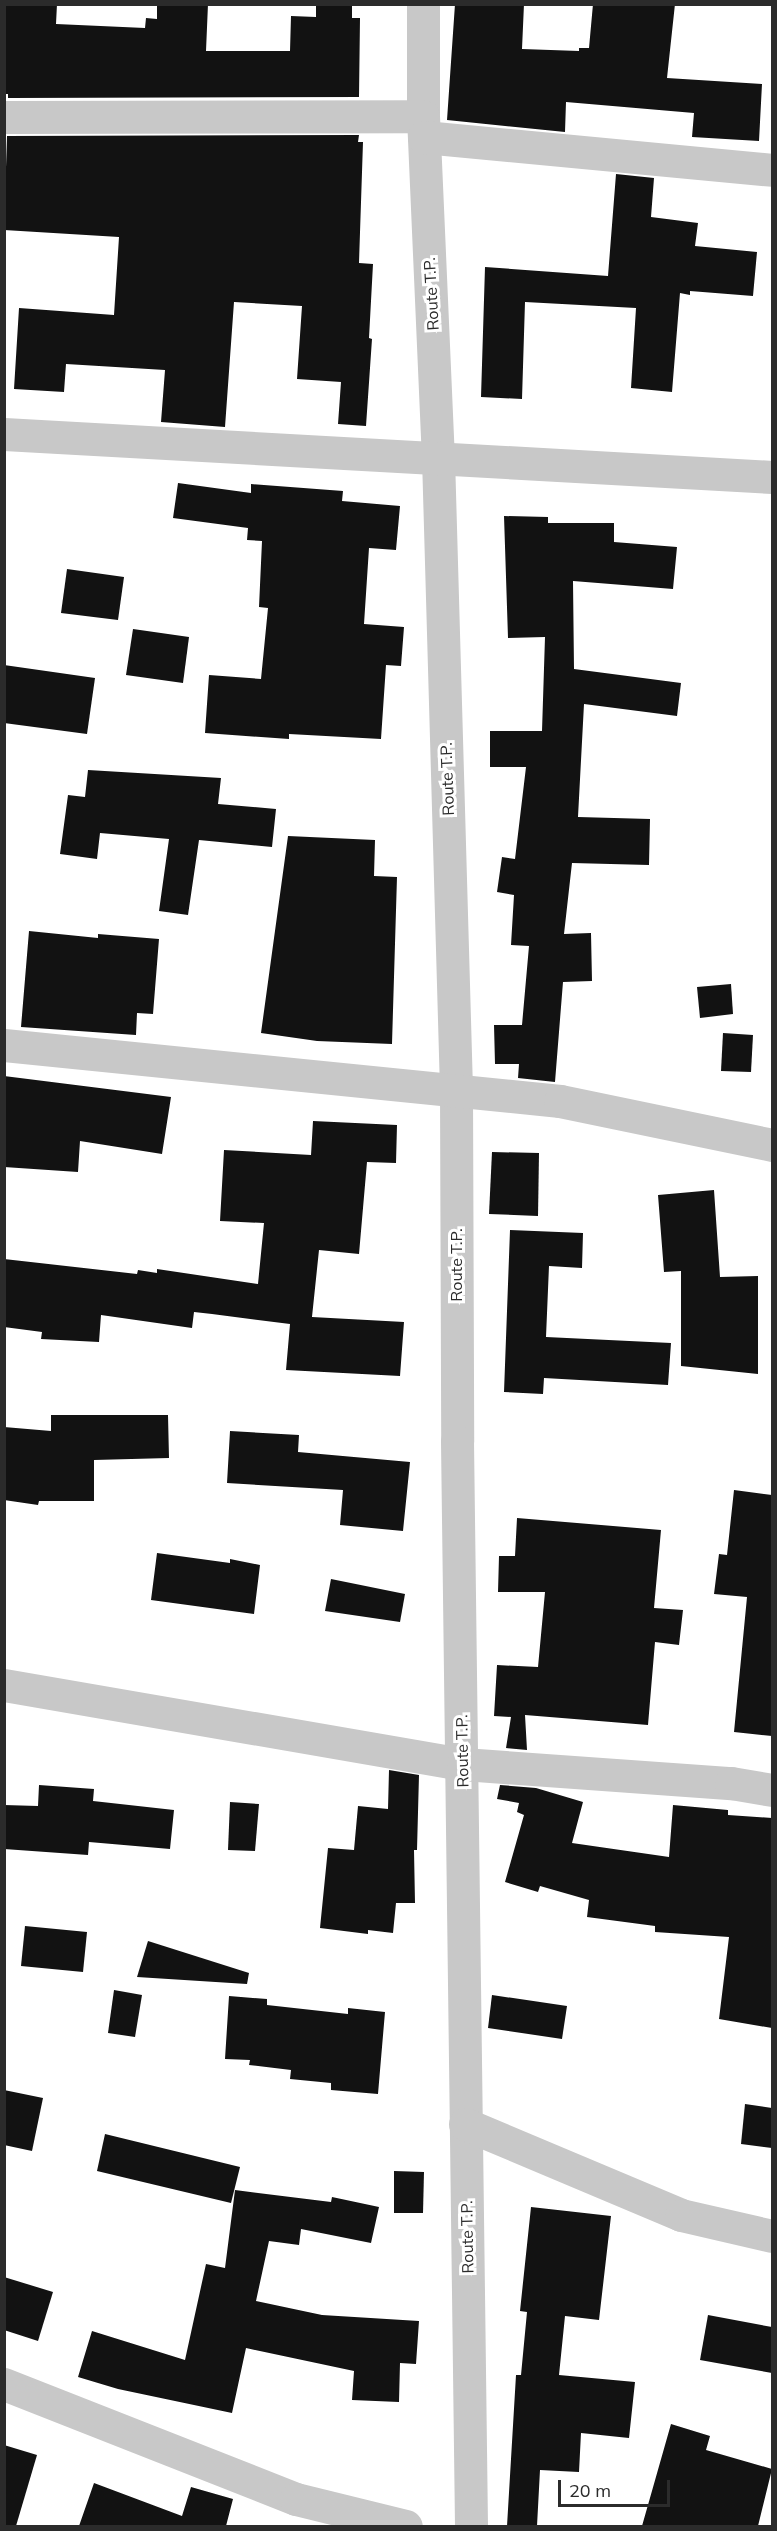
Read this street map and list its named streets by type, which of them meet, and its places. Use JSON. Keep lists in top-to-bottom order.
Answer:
{
  "streets": {
    "street": ["Route T.P."]
  },
  "scale_bar": "20 m"
}
